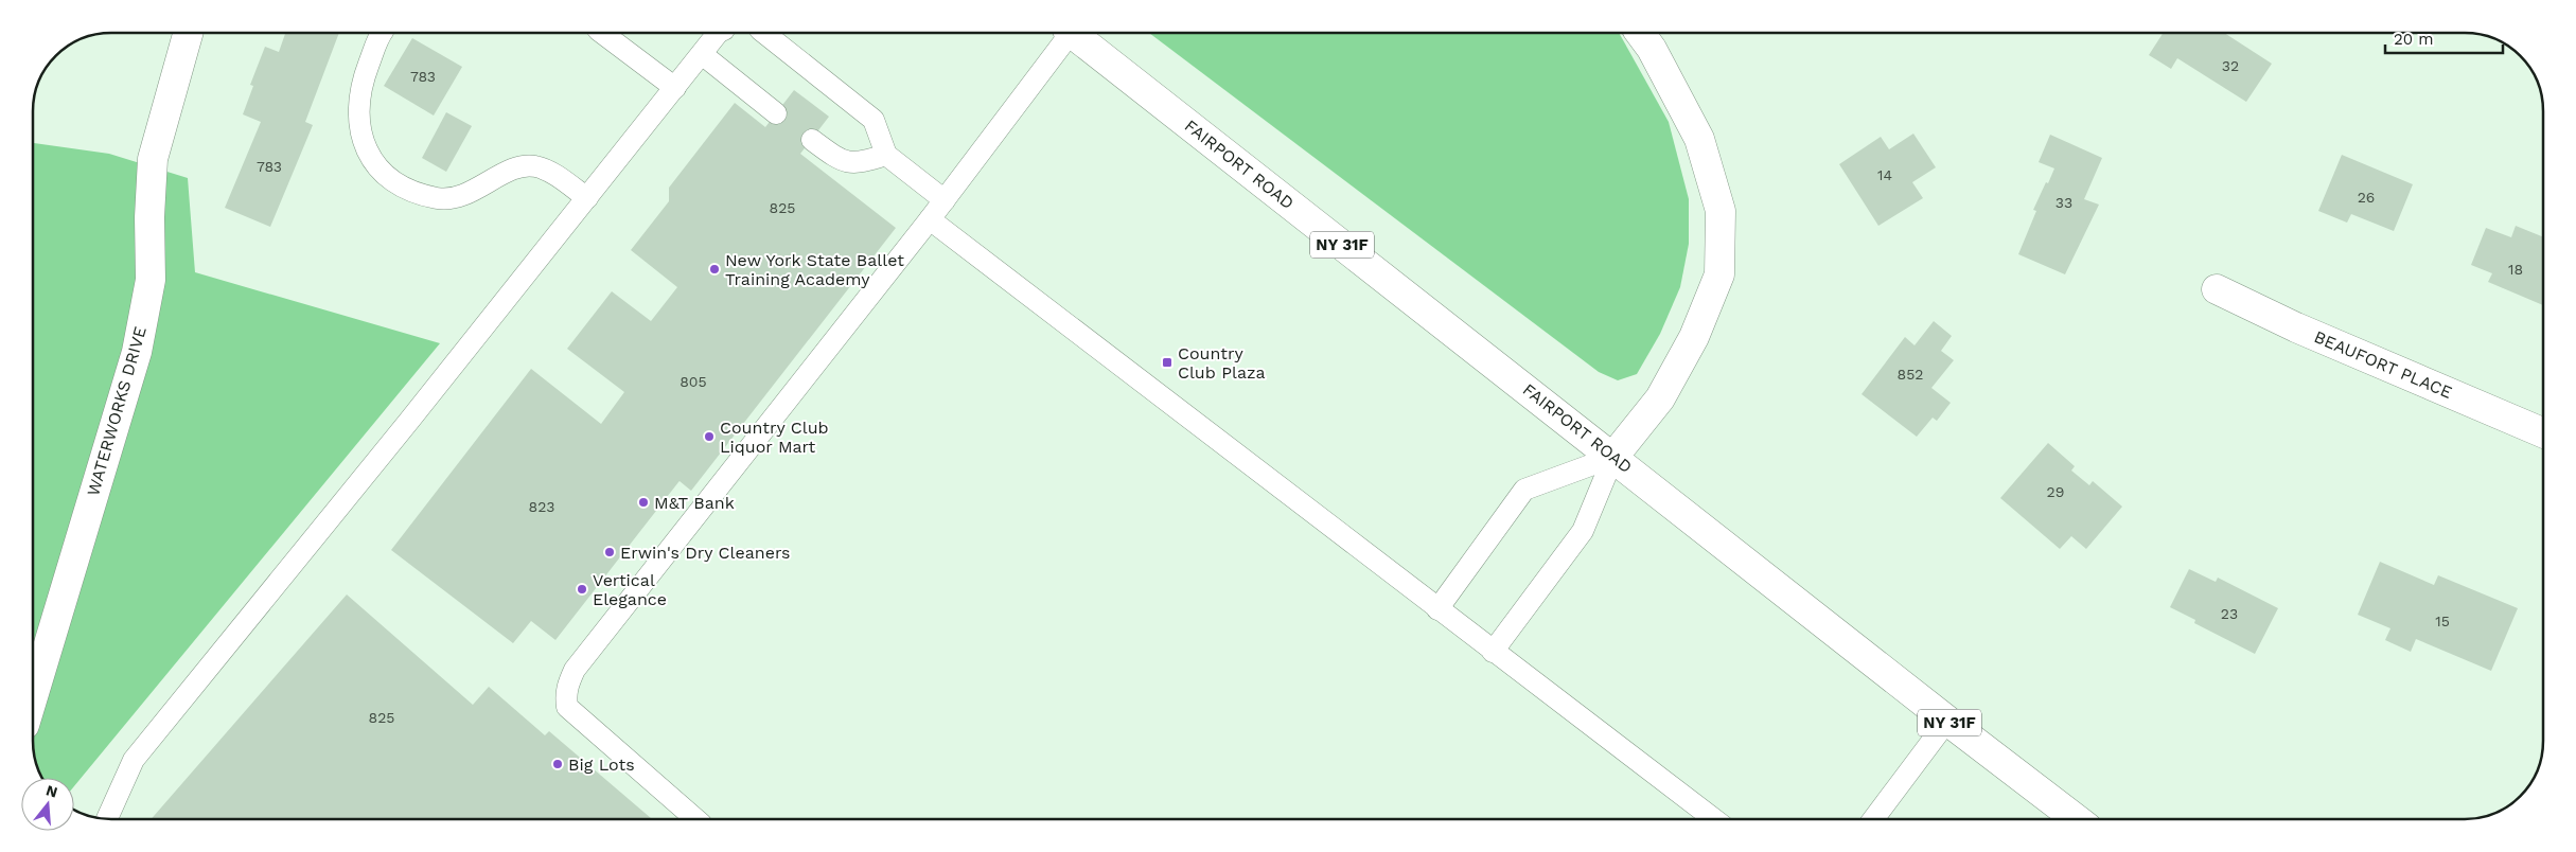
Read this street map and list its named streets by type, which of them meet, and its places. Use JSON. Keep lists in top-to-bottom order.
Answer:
{
  "streets": {
    "street": [
      "FAIRPORT ROAD",
      "NY 31F",
      "BEAUFORT PLACE",
      "WATERWORKS DRIVE"
    ]
  },
  "places": {
    "other": [
      "New York State Ballet Training Academy",
      "Country Club Liquor Mart",
      "M&T Bank",
      "Erwin's Dry Cleaners",
      "Vertical Elegance",
      "Big Lots"
    ],
    "transit": ["Country Club Plaza"]
  },
  "house_numbers": [
    "32",
    "783",
    "783",
    "14",
    "26",
    "33",
    "825",
    "18",
    "852",
    "805",
    "29",
    "823",
    "23",
    "15",
    "825"
  ],
  "scale_bar": "20 m",
  "north": "top"
}
